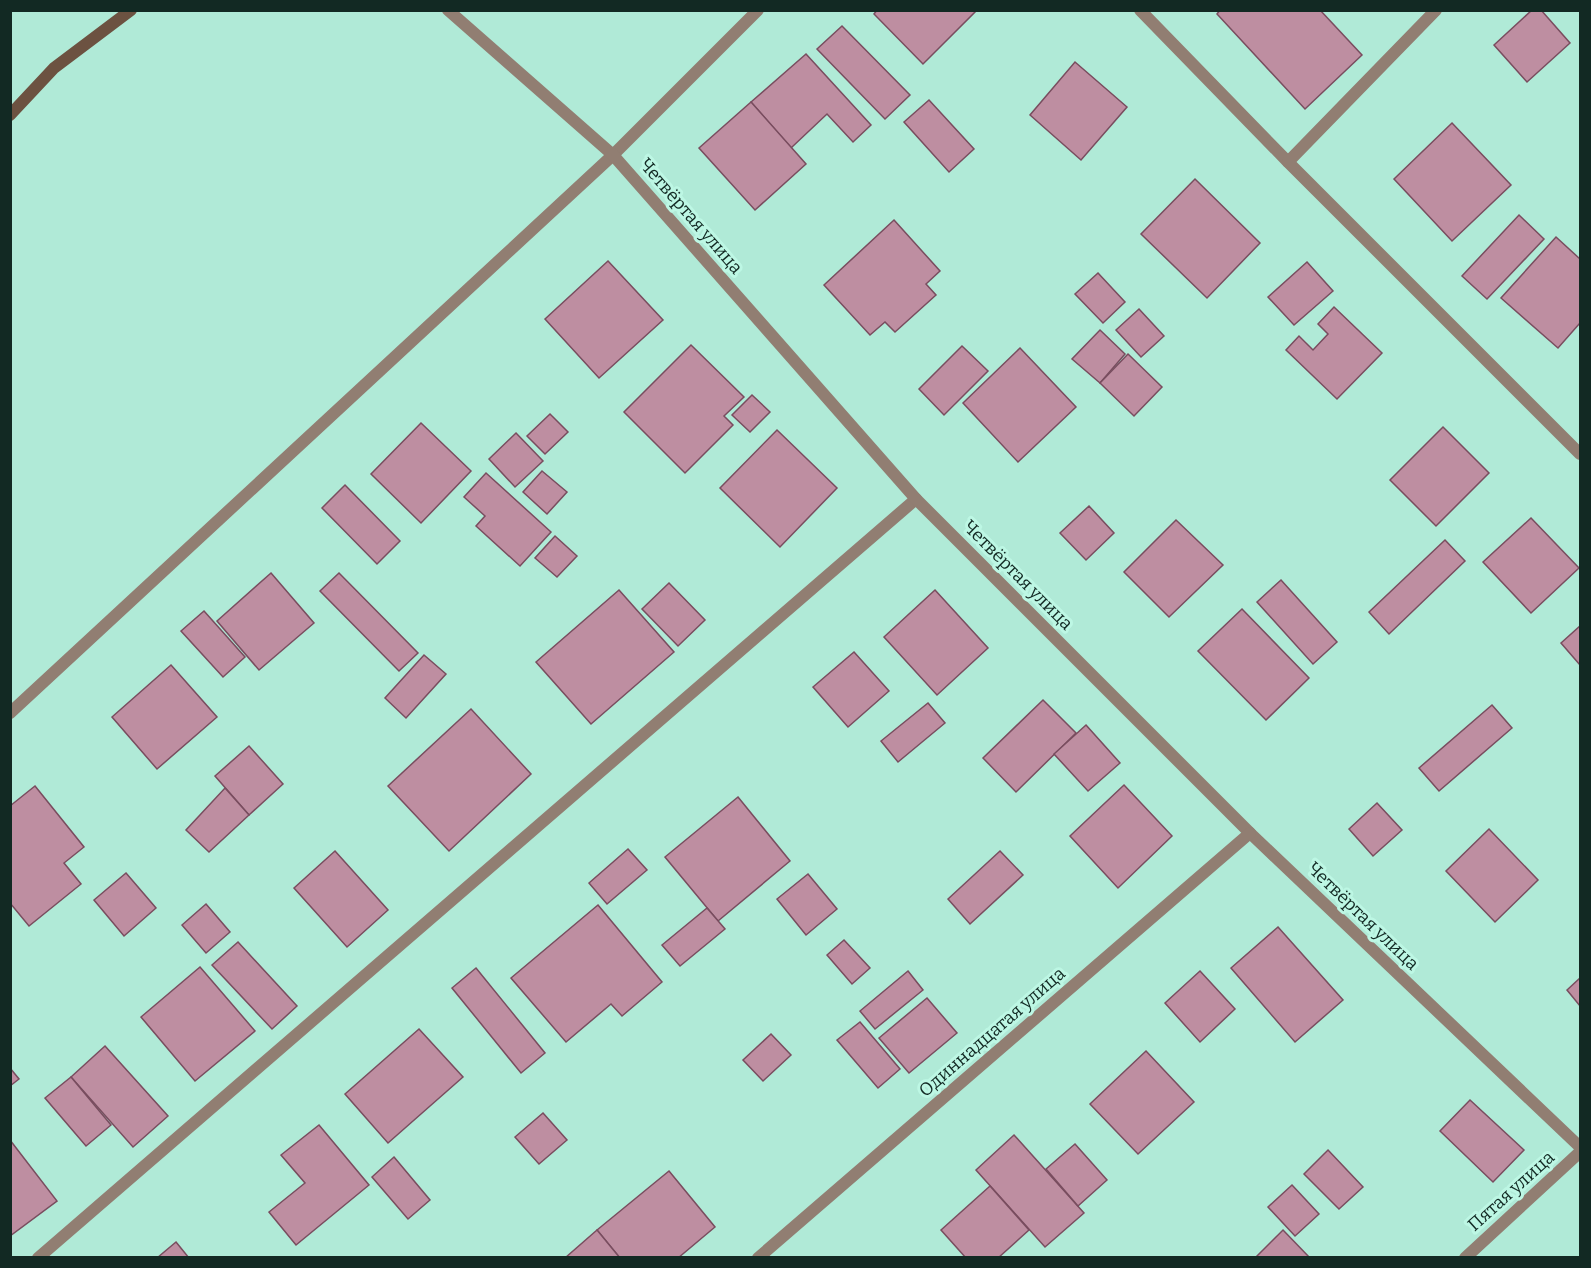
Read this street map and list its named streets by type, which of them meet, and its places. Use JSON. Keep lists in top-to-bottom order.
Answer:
{
  "streets": {
    "street": ["Четвёртая улица", "Одиннадцатая улица", "Пятая улица"]
  },
  "crossings": [
    ["Четвёртая улица", "Одиннадцатая улица"]
  ]
}
